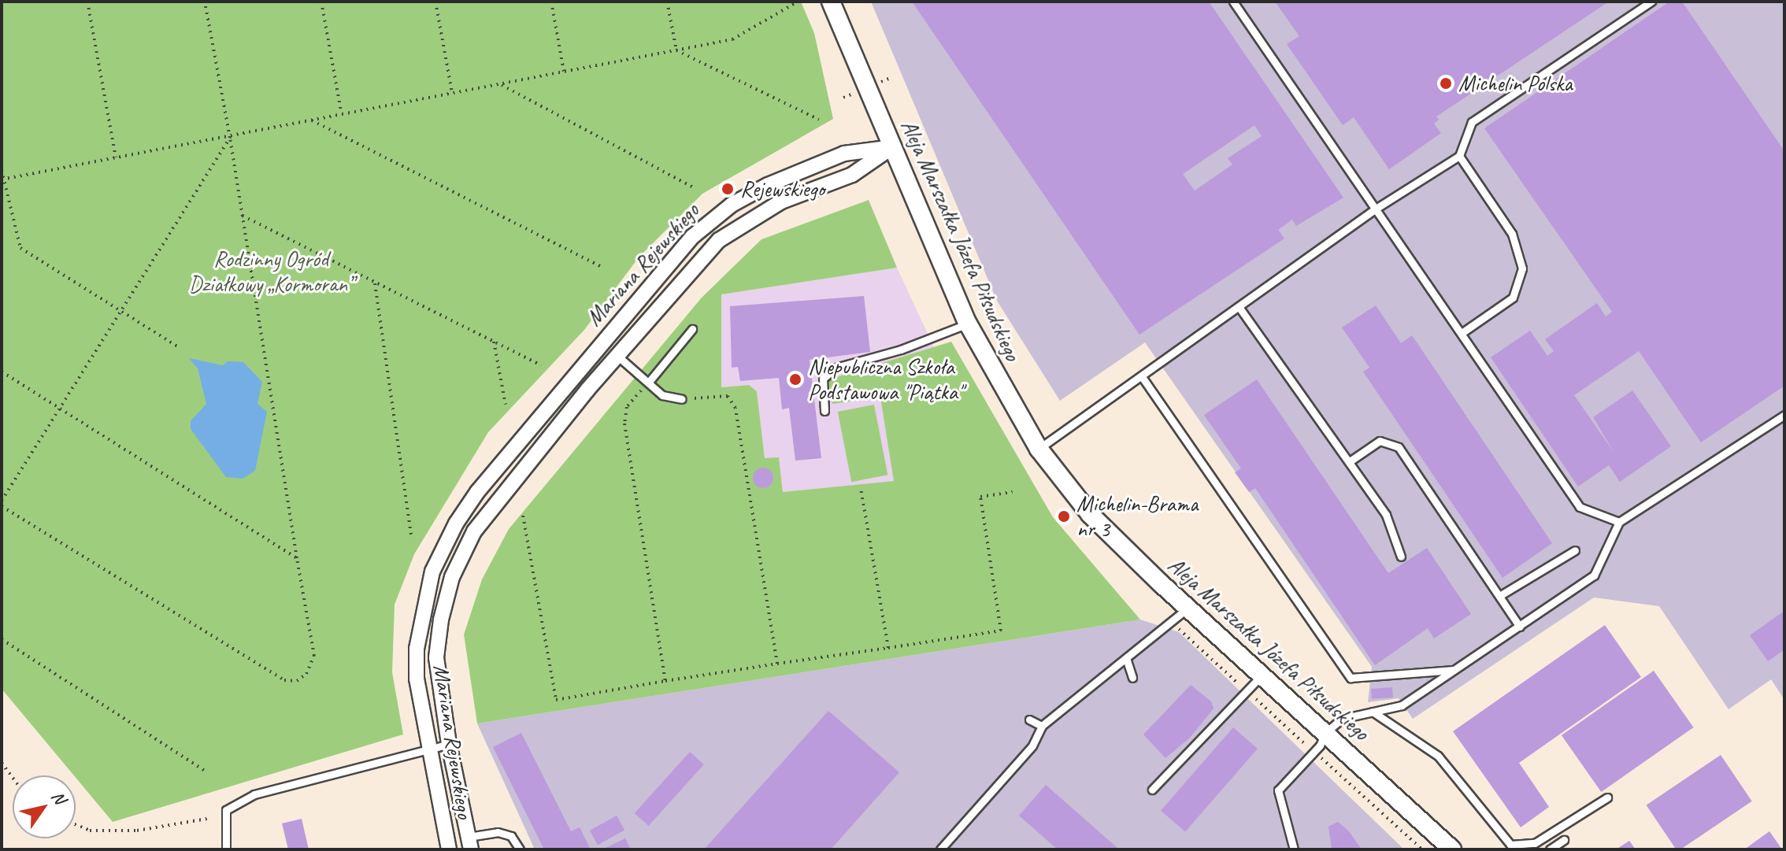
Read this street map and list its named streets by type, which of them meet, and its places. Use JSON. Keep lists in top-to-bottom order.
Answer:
{
  "streets": {
    "street": ["Aleja Marszałka Józefa Piłsudskiego", "Mariana Rejewskiego"]
  },
  "crossings": [
    ["Aleja Marszałka Józefa Piłsudskiego", "Mariana Rejewskiego"]
  ],
  "parks": ["Rodzinny Ogród Działkowy „Kormoran”"],
  "places": [
    "Michelin Polska",
    "Rejewskiego",
    "Niepubliczna Szkoła Podstawowa \"Piątka\"",
    "Michelin-Brama nr 3"
  ],
  "north": "top right"
}
